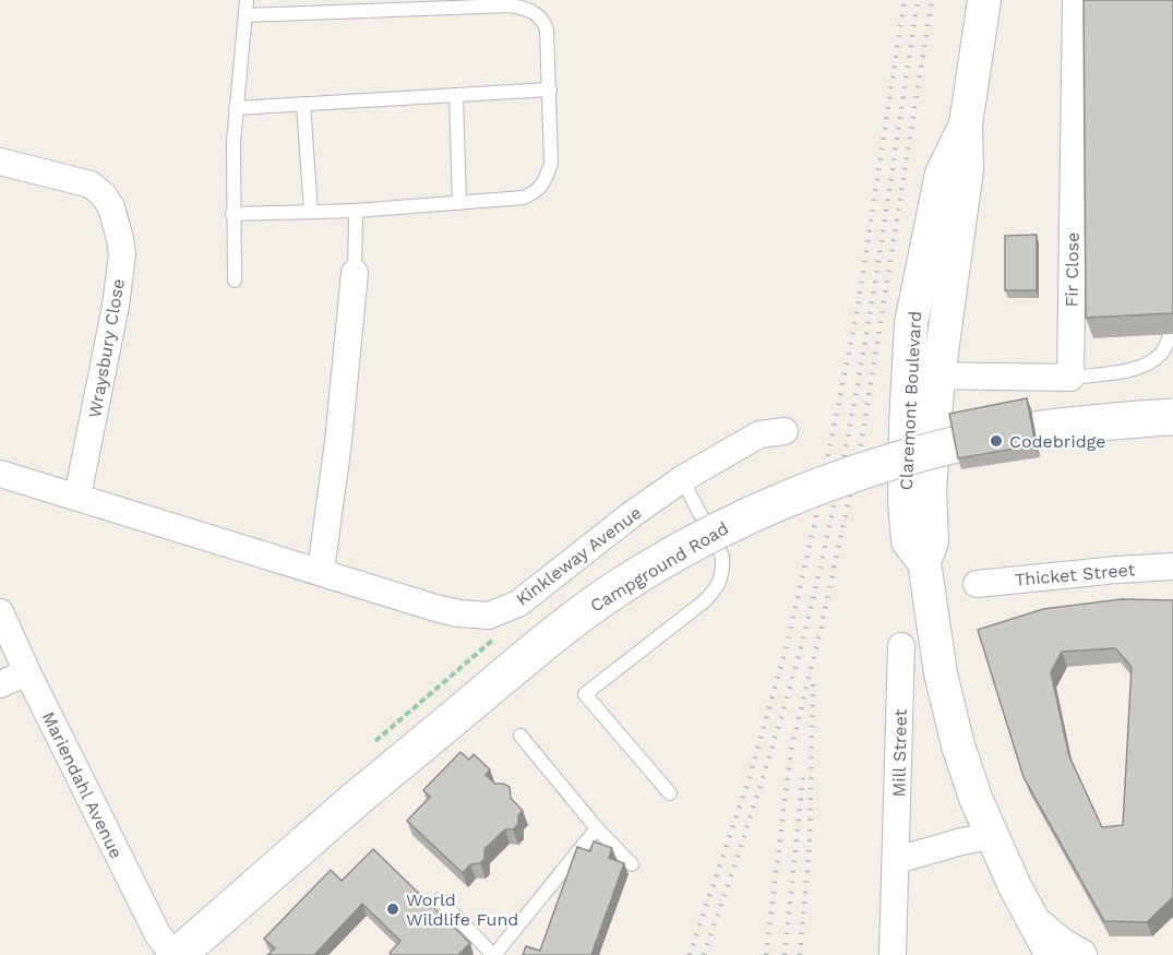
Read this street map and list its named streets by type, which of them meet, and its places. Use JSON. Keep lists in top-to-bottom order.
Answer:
{
  "streets": {
    "main road": ["Campground Road"],
    "street": [
      "Fir Close",
      "Wraysbury Close",
      "Claremont Boulevard",
      "Kinkleway Avenue",
      "Thicket Street",
      "Mill Street",
      "Mariendahl Avenue"
    ]
  },
  "crossings": [
    ["Wraysbury Close", "Kinkleway Avenue"]
  ],
  "places": ["Codebridge", "World Wildlife Fund"]
}
